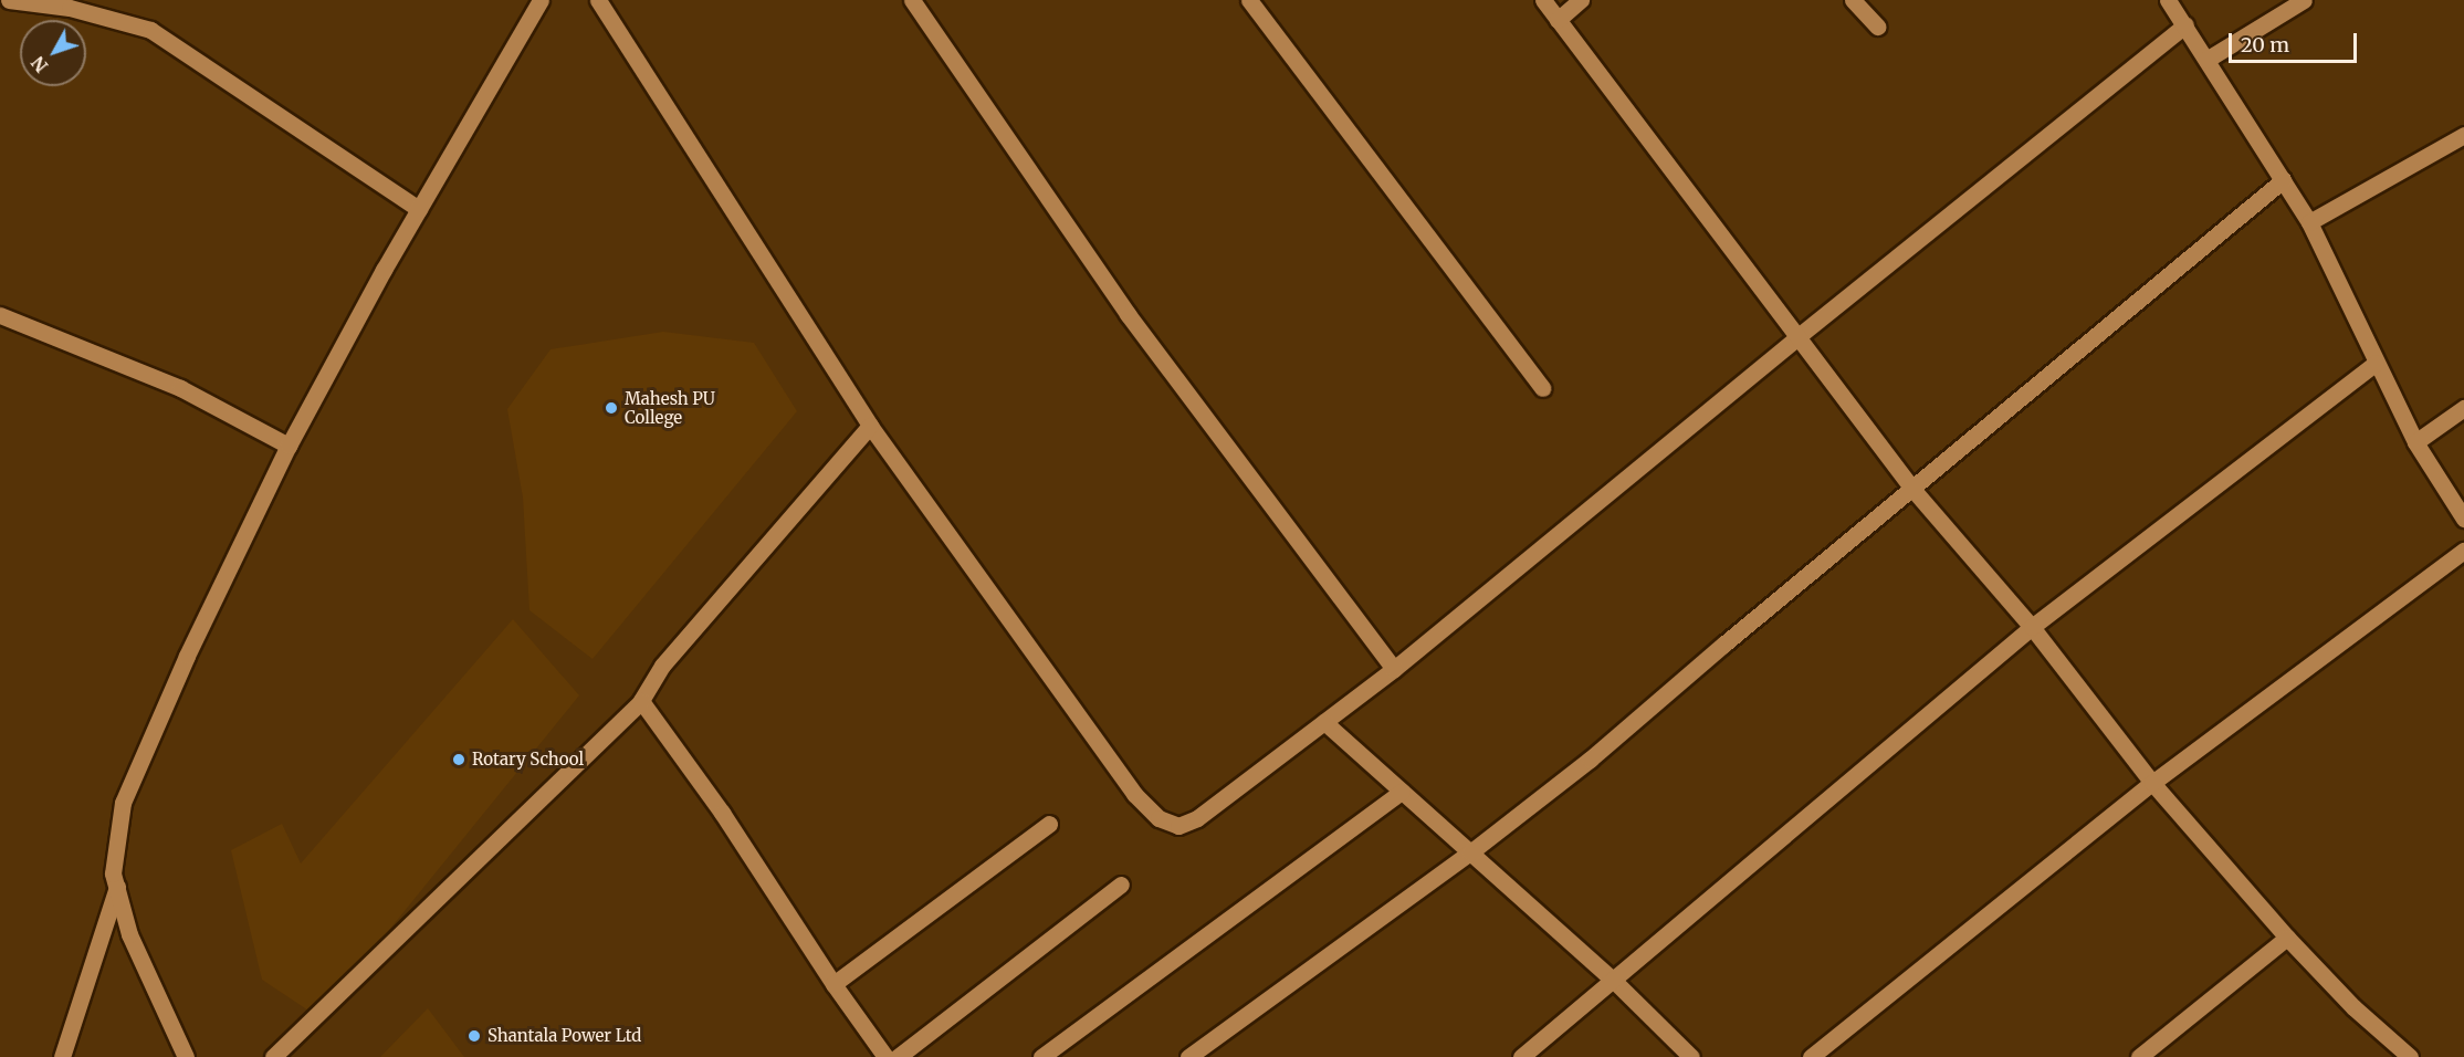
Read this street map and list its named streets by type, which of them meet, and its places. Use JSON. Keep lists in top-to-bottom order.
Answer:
{
  "places": ["Mahesh PU College", "Rotary School", "Shantala Power Ltd"],
  "scale_bar": "20 m",
  "north": "bottom left"
}
